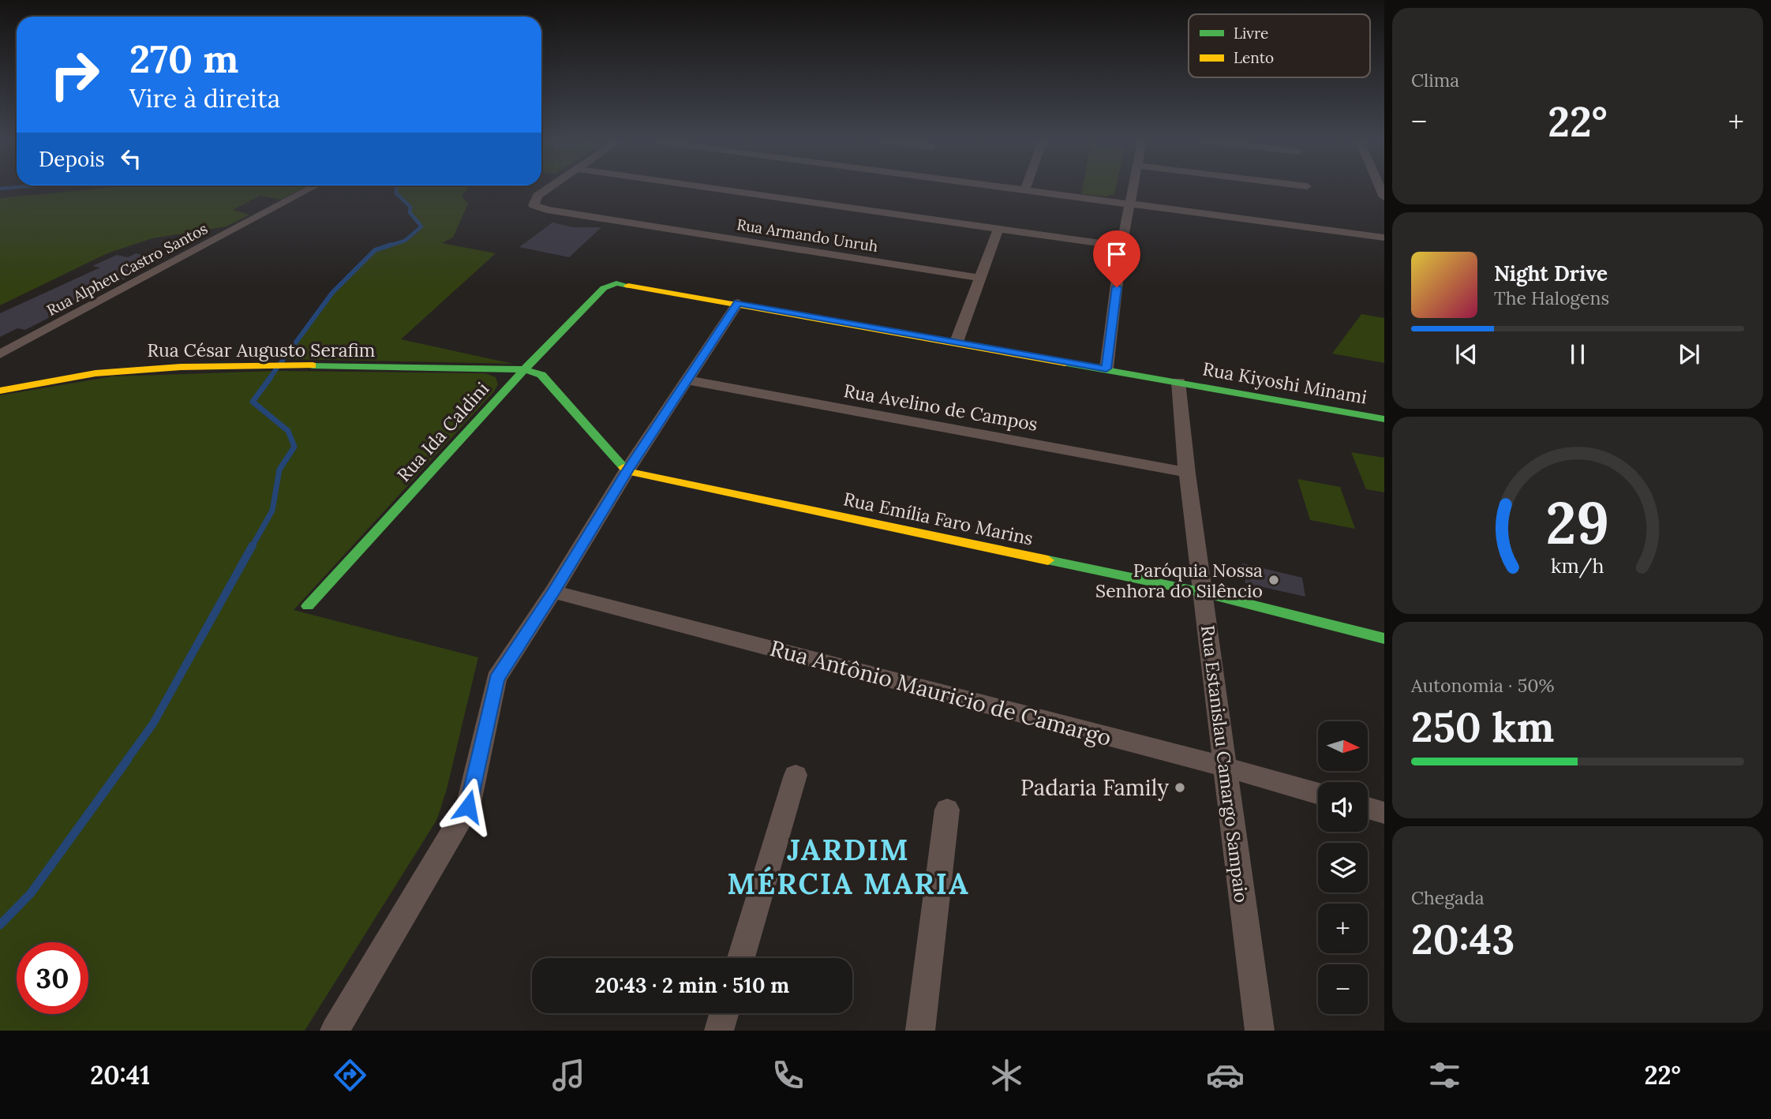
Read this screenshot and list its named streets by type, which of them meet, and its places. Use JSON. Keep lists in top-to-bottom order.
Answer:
{
  "streets": {
    "street": [
      "Rua Armando Unruh",
      "Rua Alpheu Castro Santos",
      "Rua César Augusto Serafim",
      "Rua Kiyoshi Minami",
      "Rua Avelino de Campos",
      "Rua Ida Caldini",
      "Rua Emília Faro Marins",
      "Rua Antônio Mauricio de Camargo",
      "Rua Estanislau Camargo Sampaio"
    ]
  },
  "crossings": [
    ["Rua César Augusto Serafim", "Rua Ida Caldini"],
    ["Rua Kiyoshi Minami", "Rua Estanislau Camargo Sampaio"],
    ["Rua Avelino de Campos", "Rua Estanislau Camargo Sampaio"],
    ["Rua Emília Faro Marins", "Rua Estanislau Camargo Sampaio"],
    ["Rua Antônio Mauricio de Camargo", "Rua Estanislau Camargo Sampaio"]
  ],
  "districts": ["JARDIM MÉRCIA MARIA"],
  "places": ["Paróquia Nossa Senhora do Silêncio", "Padaria Family"],
  "legend": ["Livre", "Lento"],
  "north": "right",
  "page": {
    "tile": [
      "Clima",
      ["Autonomia · 50%", "250 km"],
      ["Chegada", "20:43"]
    ],
    "turn": ["270 m", "Vire à direita"],
    "heat": ["−", "22°", "+"],
    "then": "Depois",
    "song": ["Night Drive", "The Halogens"],
    "map_buttons": ["+", "−"],
    "limit": "30",
    "trip": "20:43 · 2 min · 510 m",
    "tabs": ["20:41", "22°"],
    "gauge": ["29", "km/h"]
  }
}
